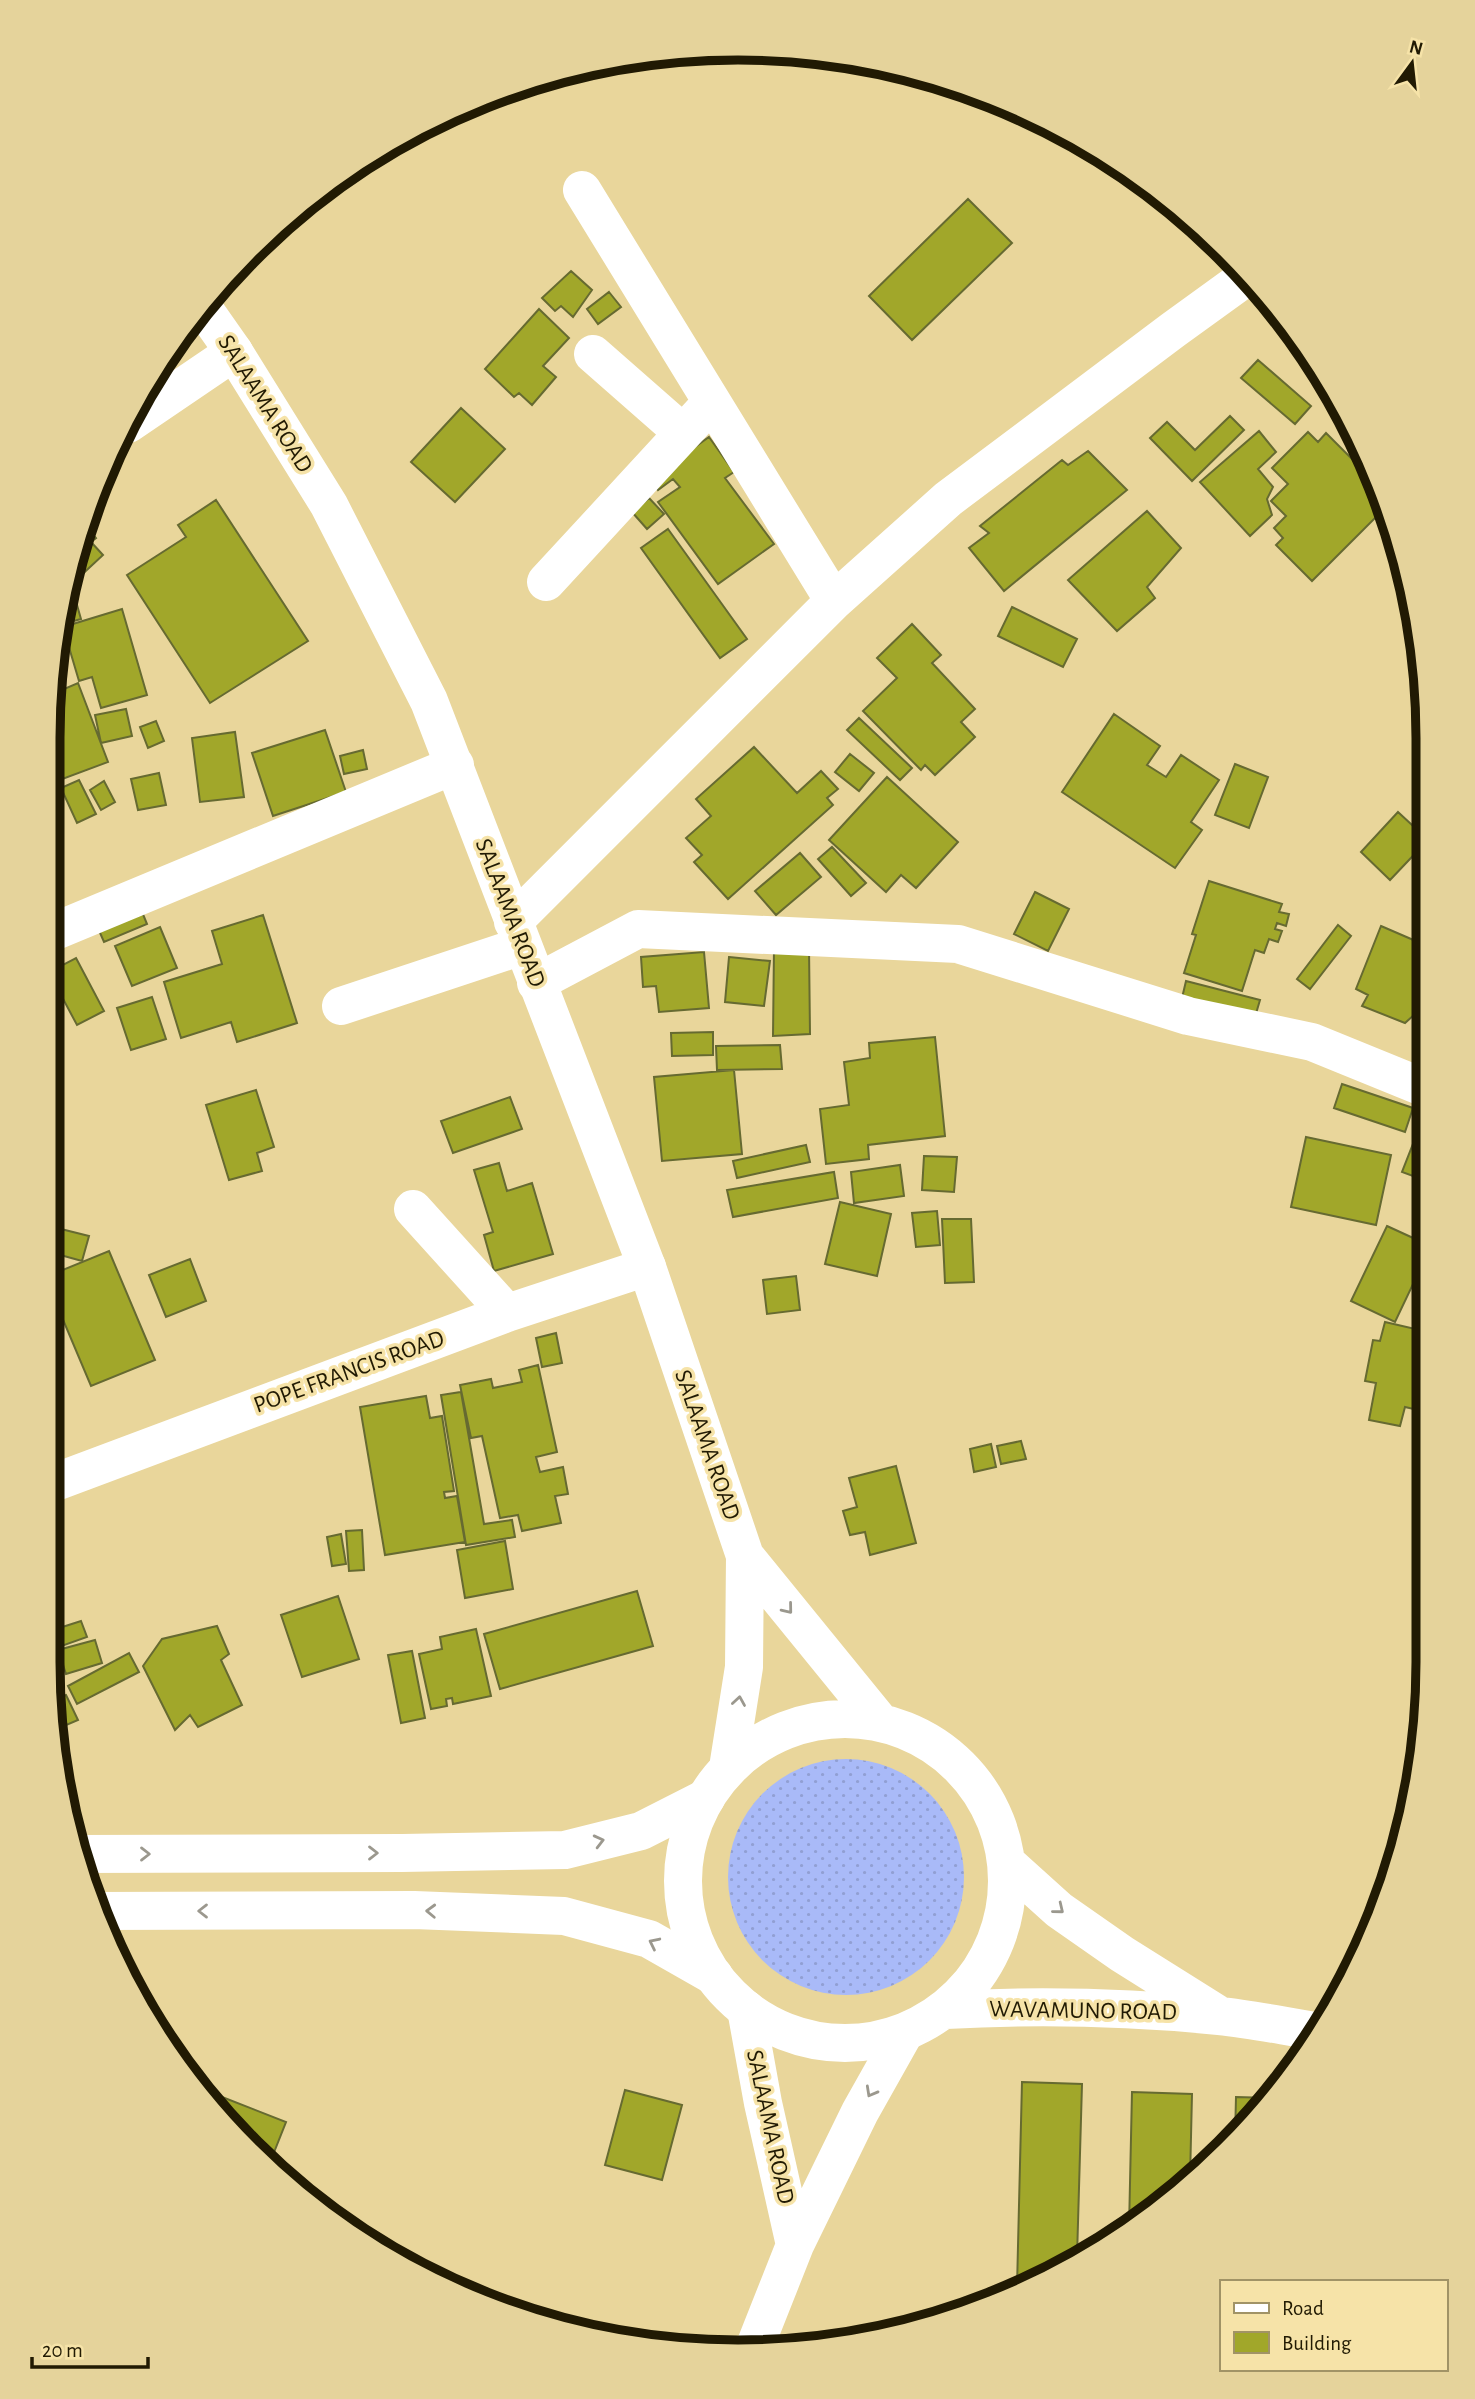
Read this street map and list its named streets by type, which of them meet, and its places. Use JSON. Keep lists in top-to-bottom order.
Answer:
{
  "streets": {
    "main road": ["SALAAMA ROAD", "POPE FRANCIS ROAD", "WAVAMUNO ROAD"]
  },
  "crossings": [
    ["SALAAMA ROAD", "POPE FRANCIS ROAD"]
  ],
  "one_way": ["WAVAMUNO ROAD"],
  "legend": ["Road", "Building"],
  "scale_bar": "20 m",
  "north": "top"
}
